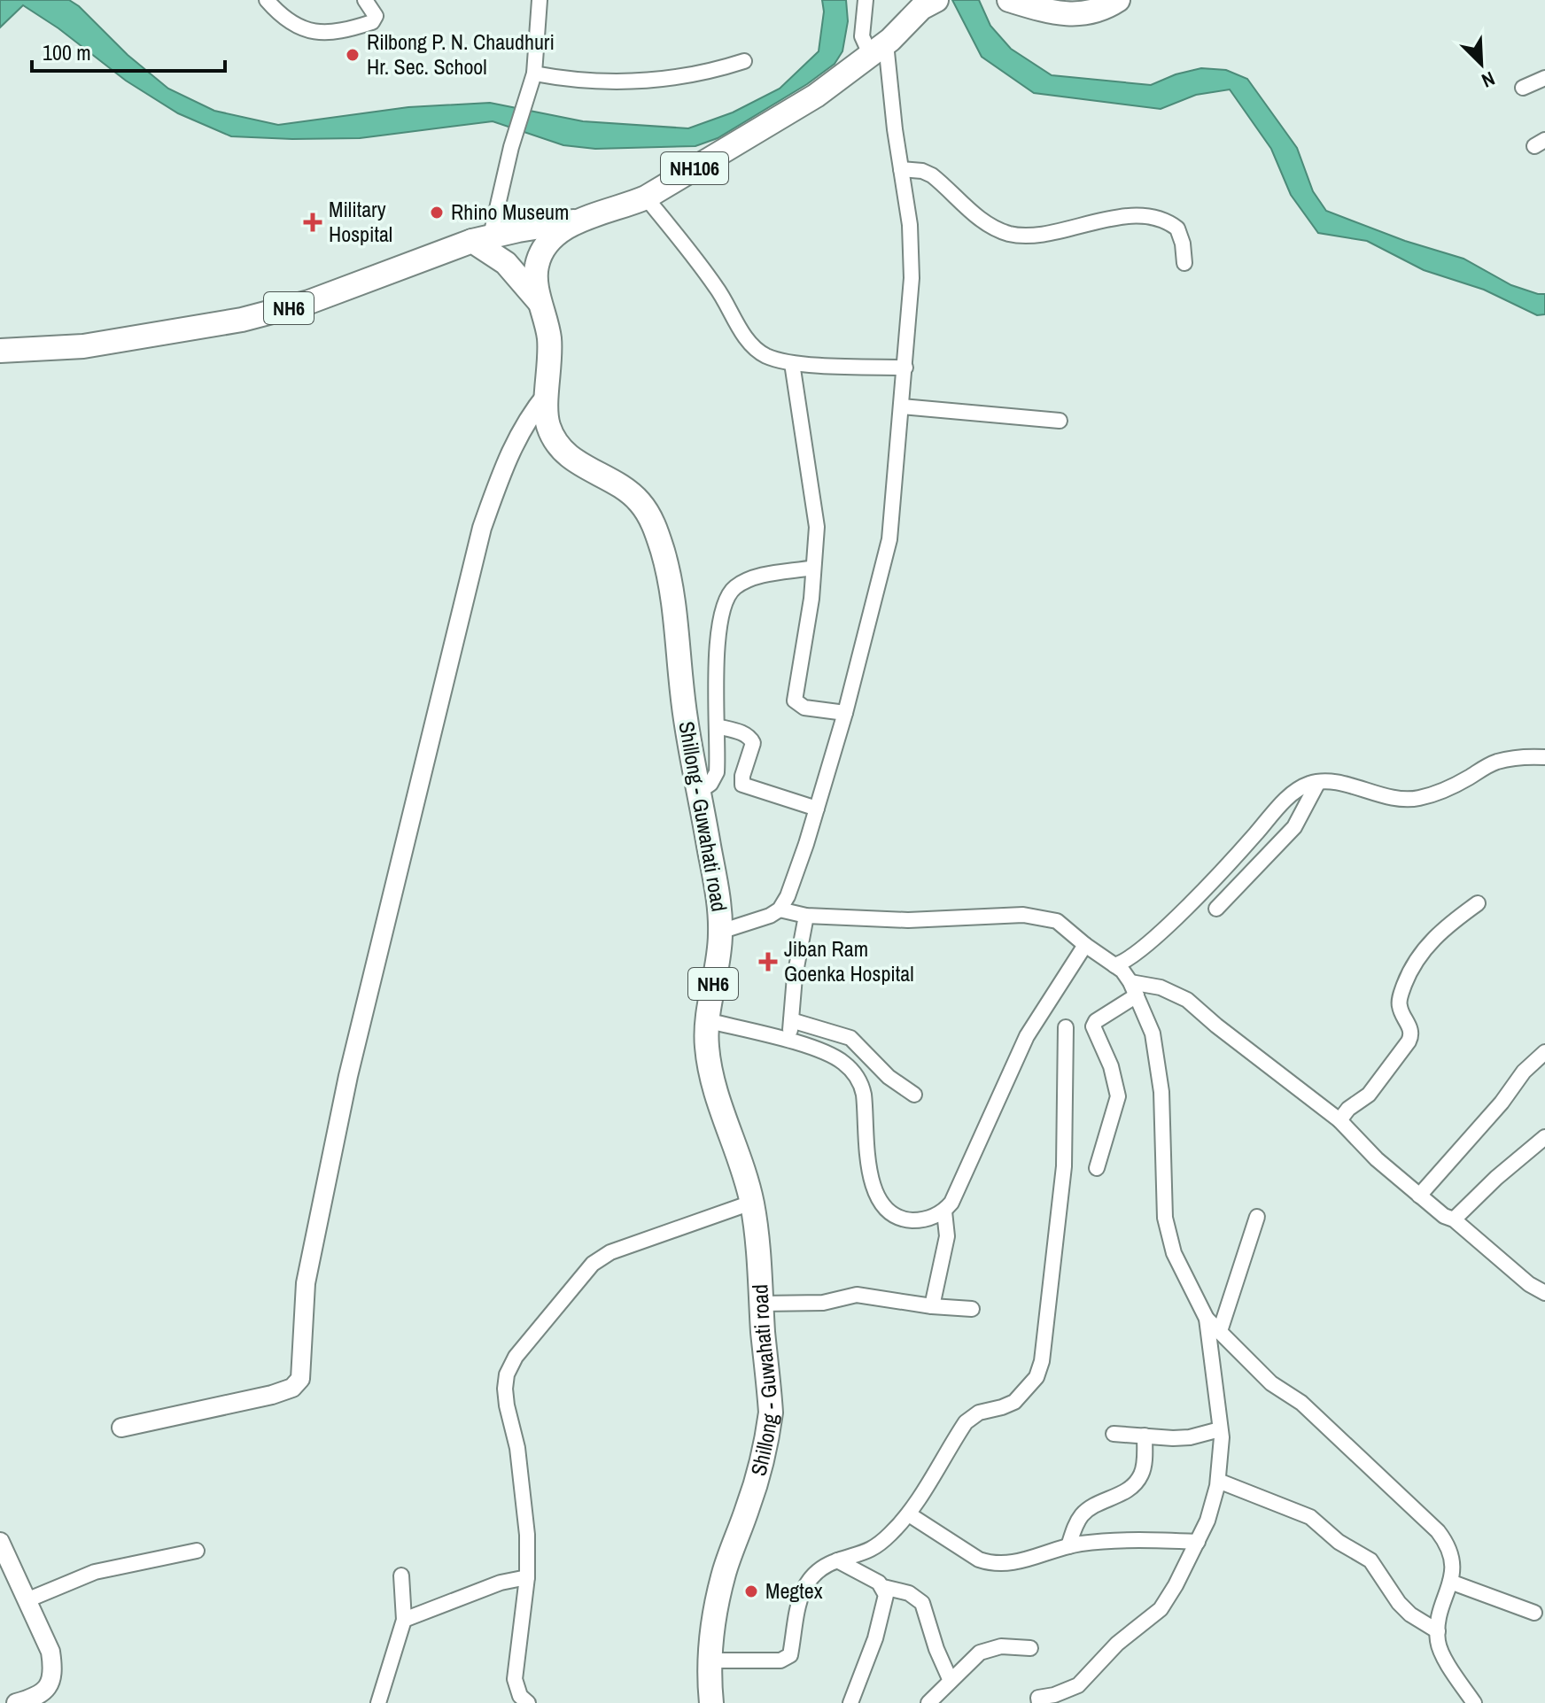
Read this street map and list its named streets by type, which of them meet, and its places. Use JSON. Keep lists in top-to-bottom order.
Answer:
{
  "streets": {
    "highway": ["NH106", "NH6", "Shillong - Guwahati road"]
  },
  "crossings": [
    ["NH106", "NH6"],
    ["NH106", "Shillong - Guwahati road"]
  ],
  "places": {
    "other": ["Rilbong P. N. Chaudhuri Hr. Sec. School", "Rhino Museum", "Megtex"],
    "health": ["Military Hospital", "Jiban Ram Goenka Hospital"]
  },
  "scale_bar": "100 m",
  "north": "bottom right"
}
